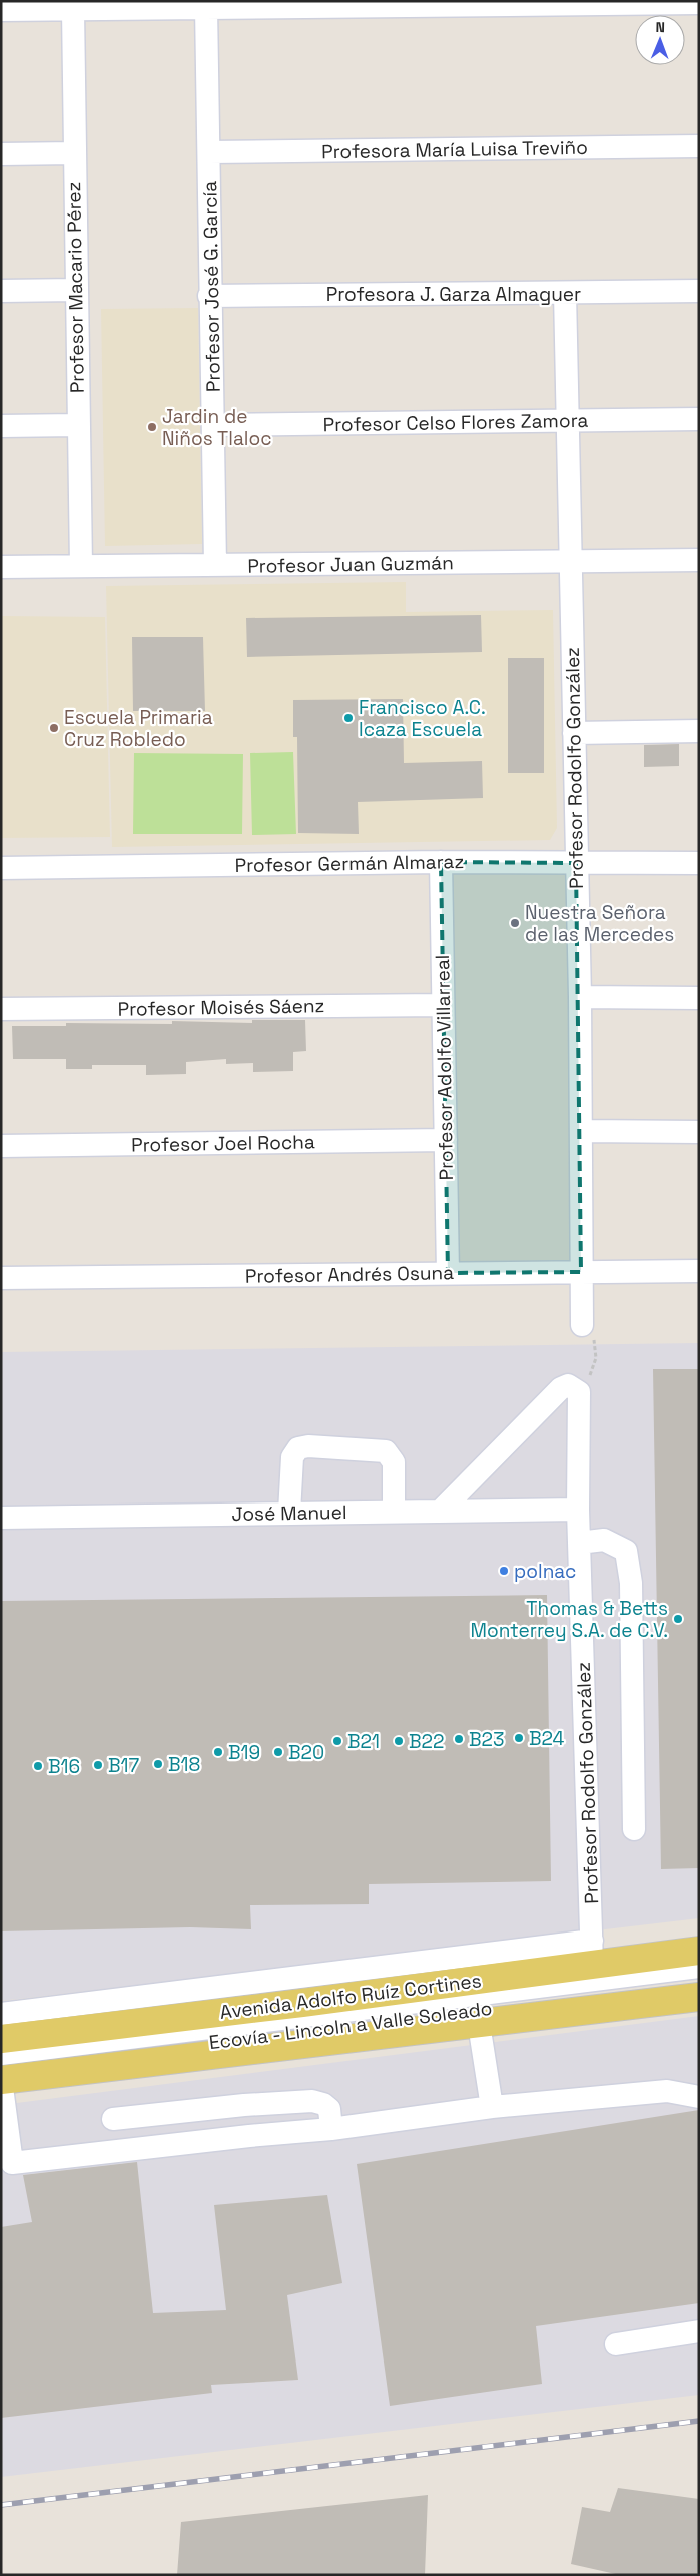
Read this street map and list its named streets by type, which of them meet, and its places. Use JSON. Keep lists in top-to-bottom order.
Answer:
{
  "streets": {
    "main road": ["Avenida Adolfo Ruíz Cortines"],
    "street": [
      "Profesora María Luisa Treviño",
      "Profesor José G. García",
      "Profesor Macario Pérez",
      "Profesora J. Garza Almaguer",
      "Profesor Celso Flores Zamora",
      "Profesor Juan Guzmán",
      "Profesor Rodolfo González",
      "Profesor Germán Almaraz",
      "Profesor Moisés Sáenz",
      "Profesor Adolfo Villarreal",
      "Profesor Joel Rocha",
      "Profesor Andrés Osuna",
      "José Manuel",
      "Ecovía - Lincoln a Valle Soleado"
    ]
  },
  "crossings": [
    ["Profesora María Luisa Treviño", "Profesor José G. García"],
    ["Profesor José G. García", "Profesora J. Garza Almaguer"],
    ["Profesor José G. García", "Profesor Celso Flores Zamora"],
    ["Profesor José G. García", "Profesor Juan Guzmán"],
    ["Profesor Macario Pérez", "Profesor Juan Guzmán"],
    ["Profesora J. Garza Almaguer", "Profesor Rodolfo González"],
    ["Profesor Celso Flores Zamora", "Profesor Rodolfo González"],
    ["Profesor Juan Guzmán", "Profesor Rodolfo González"],
    ["Profesor Rodolfo González", "Profesor Germán Almaraz"],
    ["Profesor Rodolfo González", "Profesor Andrés Osuna"],
    ["Profesor Rodolfo González", "José Manuel"],
    ["Profesor Rodolfo González", "Avenida Adolfo Ruíz Cortines"],
    ["Profesor Germán Almaraz", "Profesor Adolfo Villarreal"],
    ["Profesor Moisés Sáenz", "Profesor Adolfo Villarreal"],
    ["Profesor Adolfo Villarreal", "Profesor Joel Rocha"],
    ["Profesor Adolfo Villarreal", "Profesor Andrés Osuna"]
  ],
  "places": [
    "Jardin de Niños Tlaloc",
    "Francisco A.C. Icaza Escuela",
    "Escuela Primaria Cruz Robledo",
    "Nuestra Señora de las Mercedes",
    "polnac",
    "Thomas & Betts Monterrey S.A. de C.V.",
    "B24",
    "B23",
    "B21",
    "B22",
    "B19",
    "B20",
    "B18",
    "B17",
    "B16"
  ],
  "north": "top"
}
